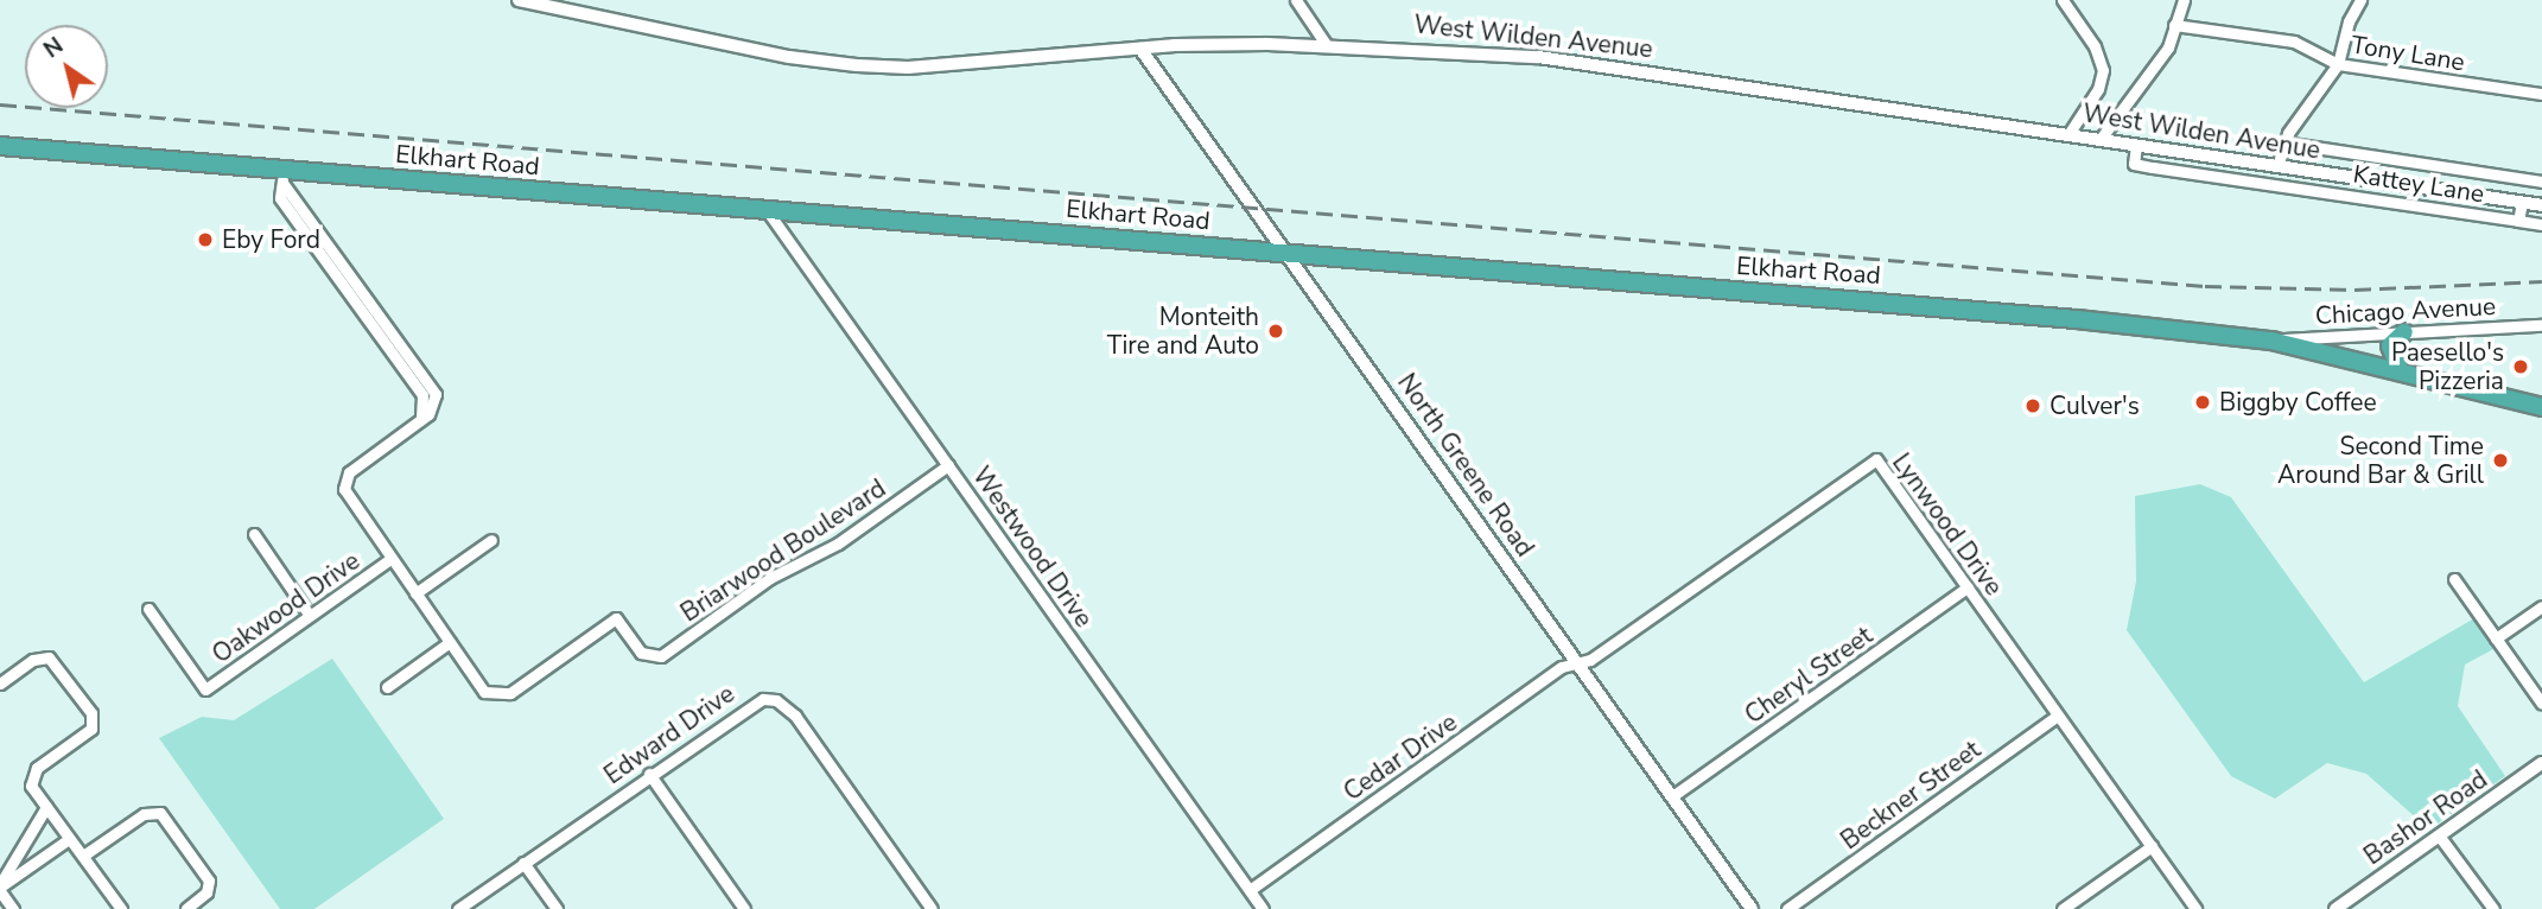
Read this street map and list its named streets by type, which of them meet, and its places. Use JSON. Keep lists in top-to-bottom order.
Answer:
{
  "streets": {
    "highway": ["Elkhart Road"],
    "street": [
      "West Wilden Avenue",
      "Tony Lane",
      "Kattey Lane",
      "Chicago Avenue",
      "North Greene Road",
      "Lynwood Drive",
      "Westwood Drive",
      "Briarwood Boulevard",
      "Oakwood Drive",
      "Cheryl Street",
      "Edward Drive",
      "Cedar Drive",
      "Beckner Street",
      "Bashor Road"
    ]
  },
  "crossings": [
    ["West Wilden Avenue", "Kattey Lane"],
    ["West Wilden Avenue", "North Greene Road"],
    ["Elkhart Road", "Chicago Avenue"],
    ["Elkhart Road", "North Greene Road"],
    ["Elkhart Road", "Westwood Drive"],
    ["Elkhart Road", "Briarwood Boulevard"],
    ["North Greene Road", "Lynwood Drive"],
    ["North Greene Road", "Cheryl Street"],
    ["North Greene Road", "Cedar Drive"],
    ["Lynwood Drive", "Cheryl Street"],
    ["Lynwood Drive", "Cedar Drive"],
    ["Lynwood Drive", "Beckner Street"],
    ["Westwood Drive", "Briarwood Boulevard"],
    ["Westwood Drive", "Cedar Drive"],
    ["Briarwood Boulevard", "Oakwood Drive"]
  ],
  "places": [
    "Eby Ford",
    "Monteith Tire and Auto",
    "Paesello's Pizzeria",
    "Biggby Coffee",
    "Culver's",
    "Second Time Around Bar & Grill"
  ],
  "north": "top left"
}
